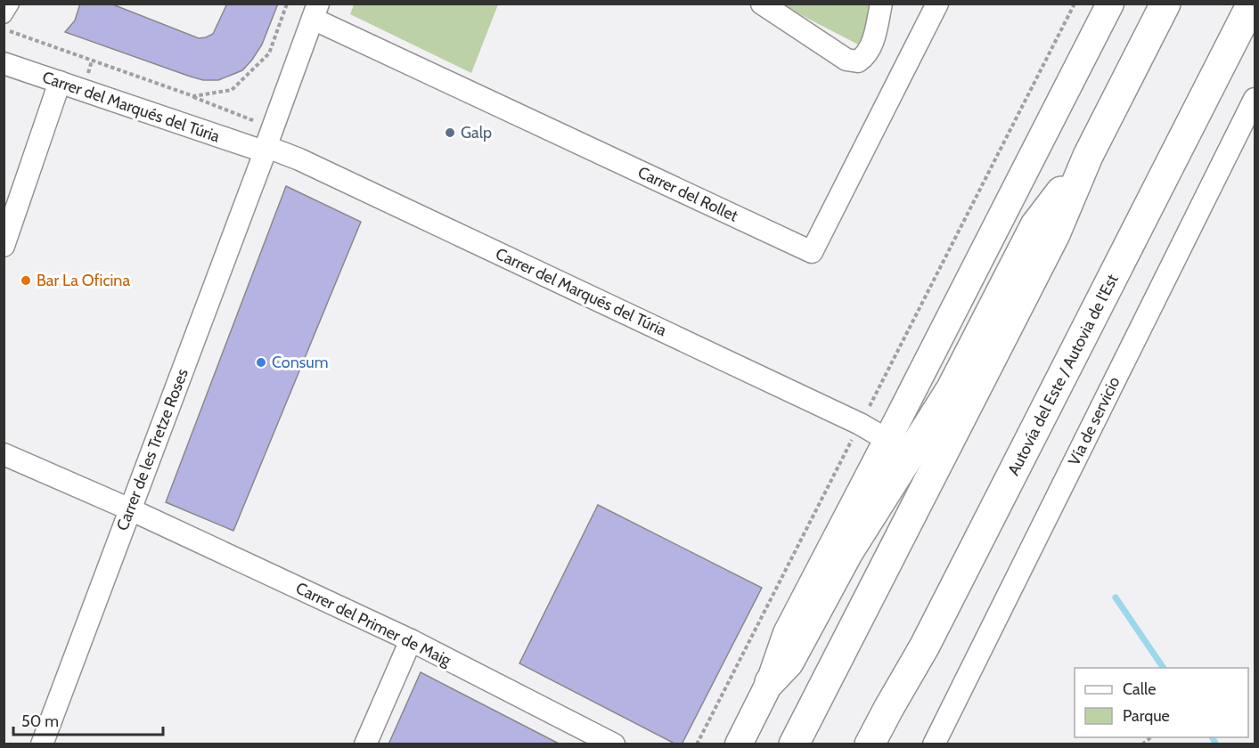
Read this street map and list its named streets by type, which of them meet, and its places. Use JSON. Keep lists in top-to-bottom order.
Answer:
{
  "streets": {
    "highway": ["Autovía del Este / Autovia de l'Est"],
    "street": [
      "Carrer del Marqués del Túria",
      "Carrer del Rollet",
      "Vía de servicio",
      "Carrer de les Tretze Roses",
      "Carrer del Primer de Maig"
    ]
  },
  "crossings": [
    ["Carrer del Marqués del Túria", "Carrer de les Tretze Roses"],
    ["Carrer del Rollet", "Carrer de les Tretze Roses"],
    ["Carrer de les Tretze Roses", "Carrer del Primer de Maig"]
  ],
  "places": ["Galp", "Bar La Oficina", "Consum"],
  "legend": ["Calle", "Parque"],
  "scale_bar": "50 m"
}
